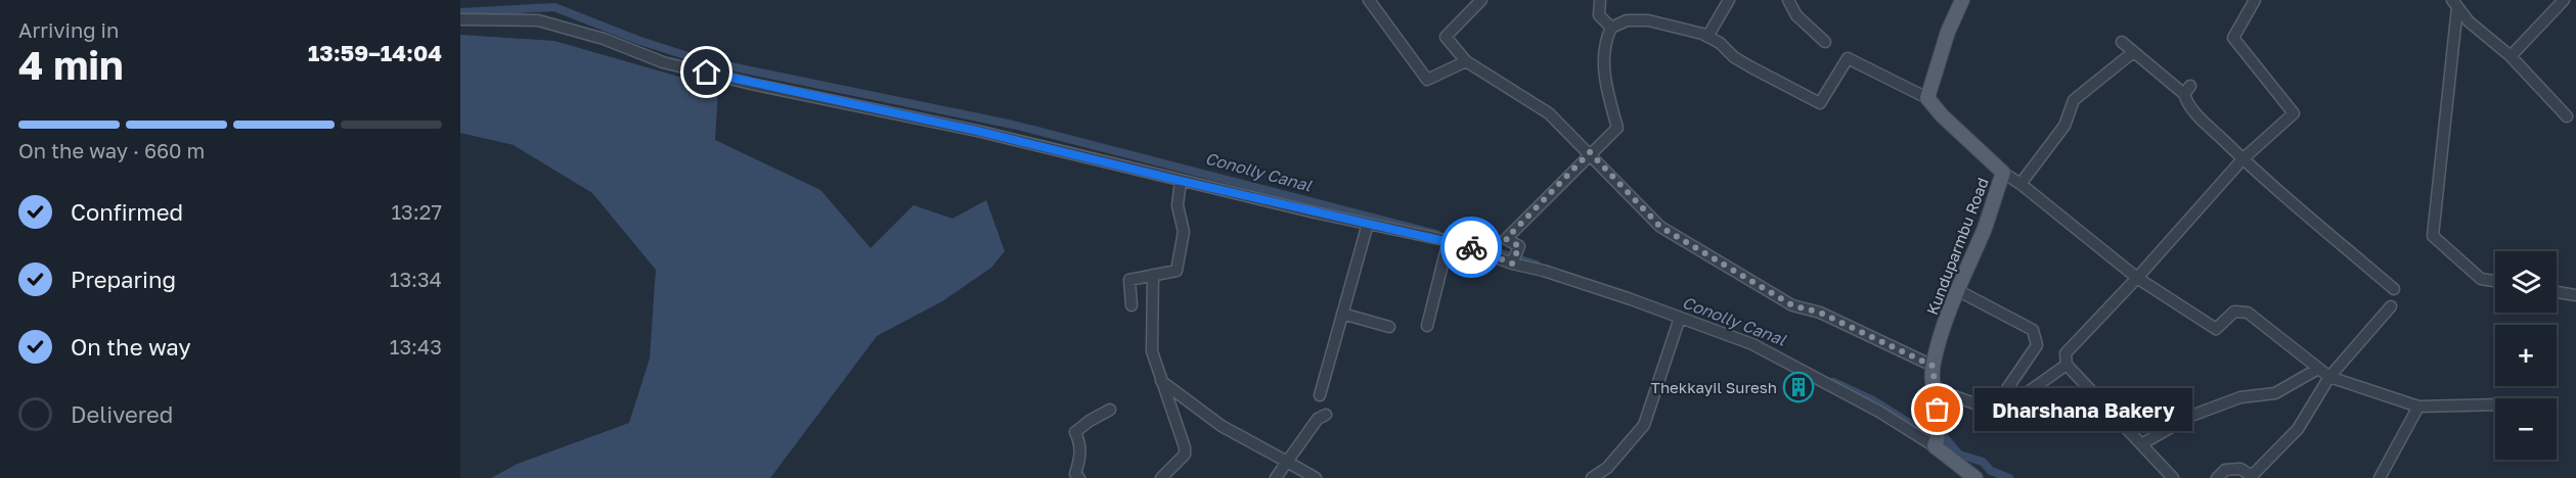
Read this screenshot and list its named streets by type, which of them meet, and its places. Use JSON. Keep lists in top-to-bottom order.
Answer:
{
  "streets": {
    "main road": ["Kunduparmbu Road"]
  },
  "water": ["Conolly Canal"],
  "places": {
    "building": ["Thekkayil Suresh"],
    "other": ["Dharshana Bakery"]
  },
  "page": {
    "heading": ["4 min", "Arriving in", "13:59–14:04"],
    "bar": "On the way · 660 m",
    "list": [
      ["Confirmed", "13:27"],
      ["Preparing", "13:34"],
      ["On the way", "13:43"],
      "Delivered"
    ],
    "map_buttons": ["+", "−"],
    "bubble": "Dharshana Bakery"
  }
}
